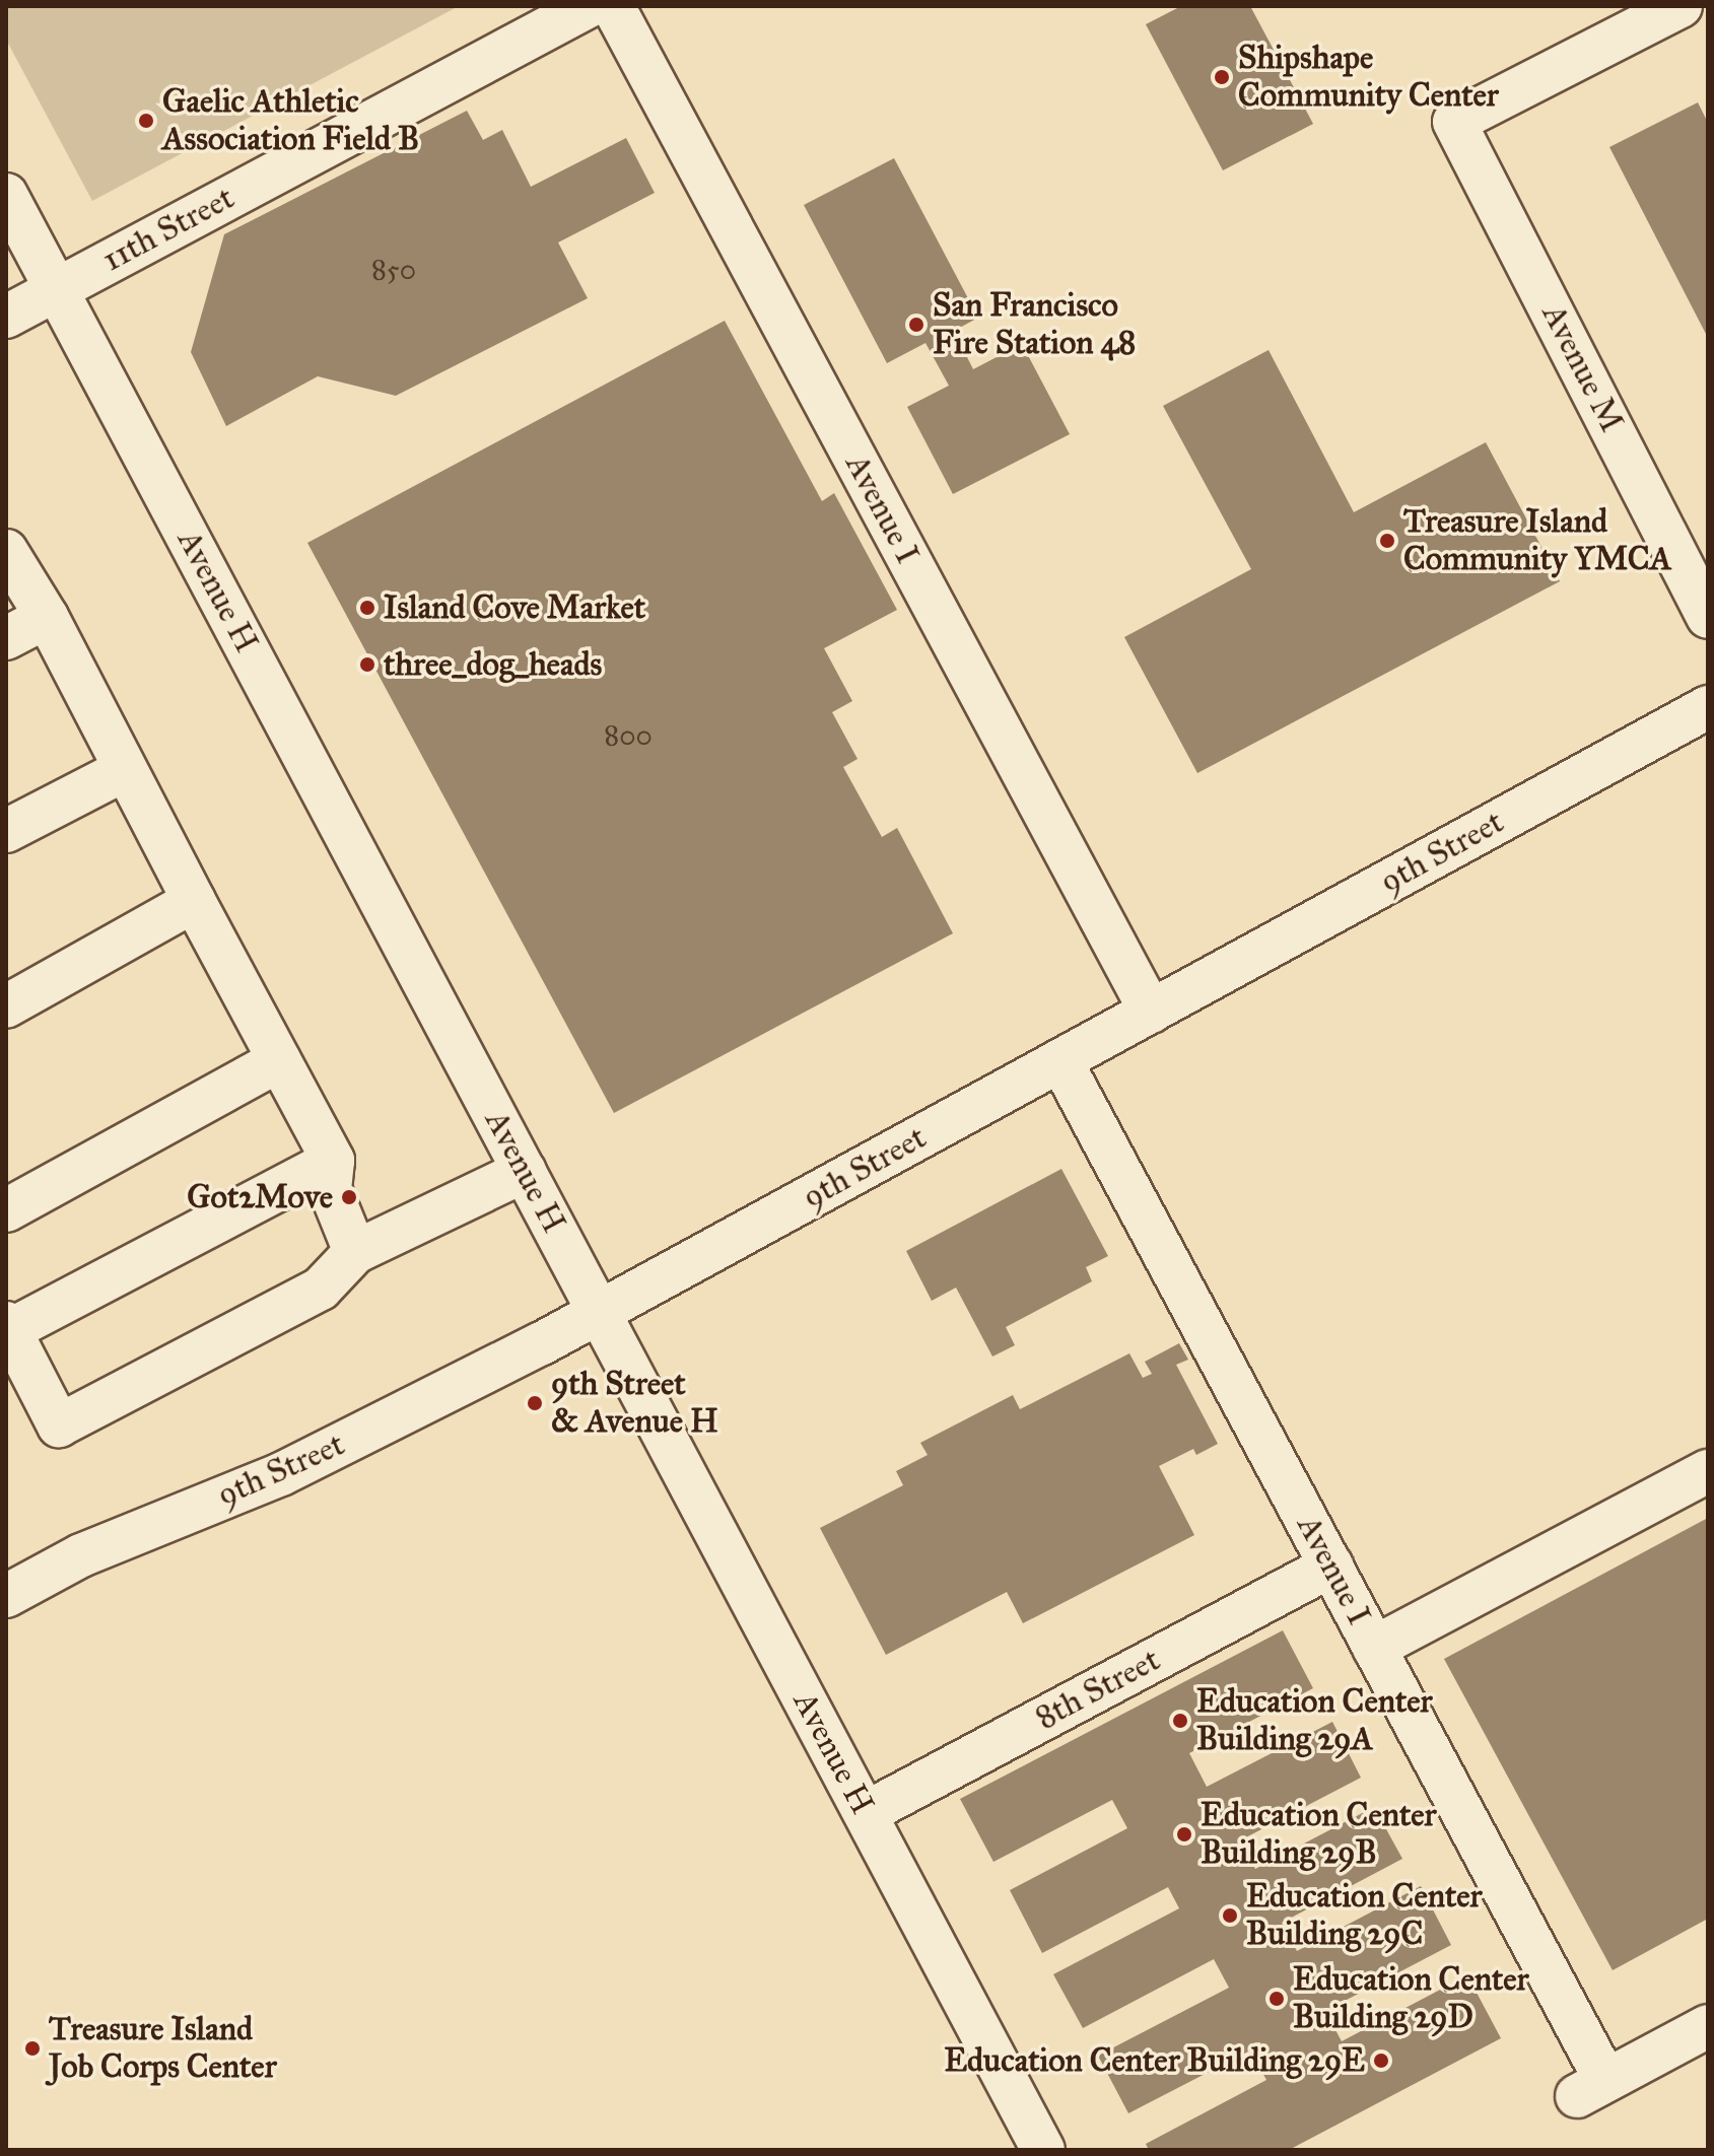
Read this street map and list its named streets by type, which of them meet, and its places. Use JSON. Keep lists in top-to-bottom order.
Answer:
{
  "streets": {
    "street": [
      "11th Street",
      "Avenue M",
      "Avenue I",
      "Avenue H",
      "9th Street",
      "8th Street"
    ]
  },
  "crossings": [
    ["11th Street", "Avenue H"],
    ["Avenue I", "9th Street"],
    ["Avenue I", "8th Street"],
    ["Avenue H", "9th Street"],
    ["Avenue H", "8th Street"]
  ],
  "places": [
    "Shipshape Community Center",
    "Gaelic Athletic Association Field B",
    "San Francisco Fire Station 48",
    "Treasure Island Community YMCA",
    "Island Cove Market",
    "three_dog_heads",
    "Got2Move",
    "9th Street & Avenue H",
    "Education Center Building 29A",
    "Education Center Building 29B",
    "Education Center Building 29C",
    "Education Center Building 29D",
    "Treasure Island Job Corps Center",
    "Education Center Building 29E"
  ],
  "house_numbers": ["850", "800"]
}
